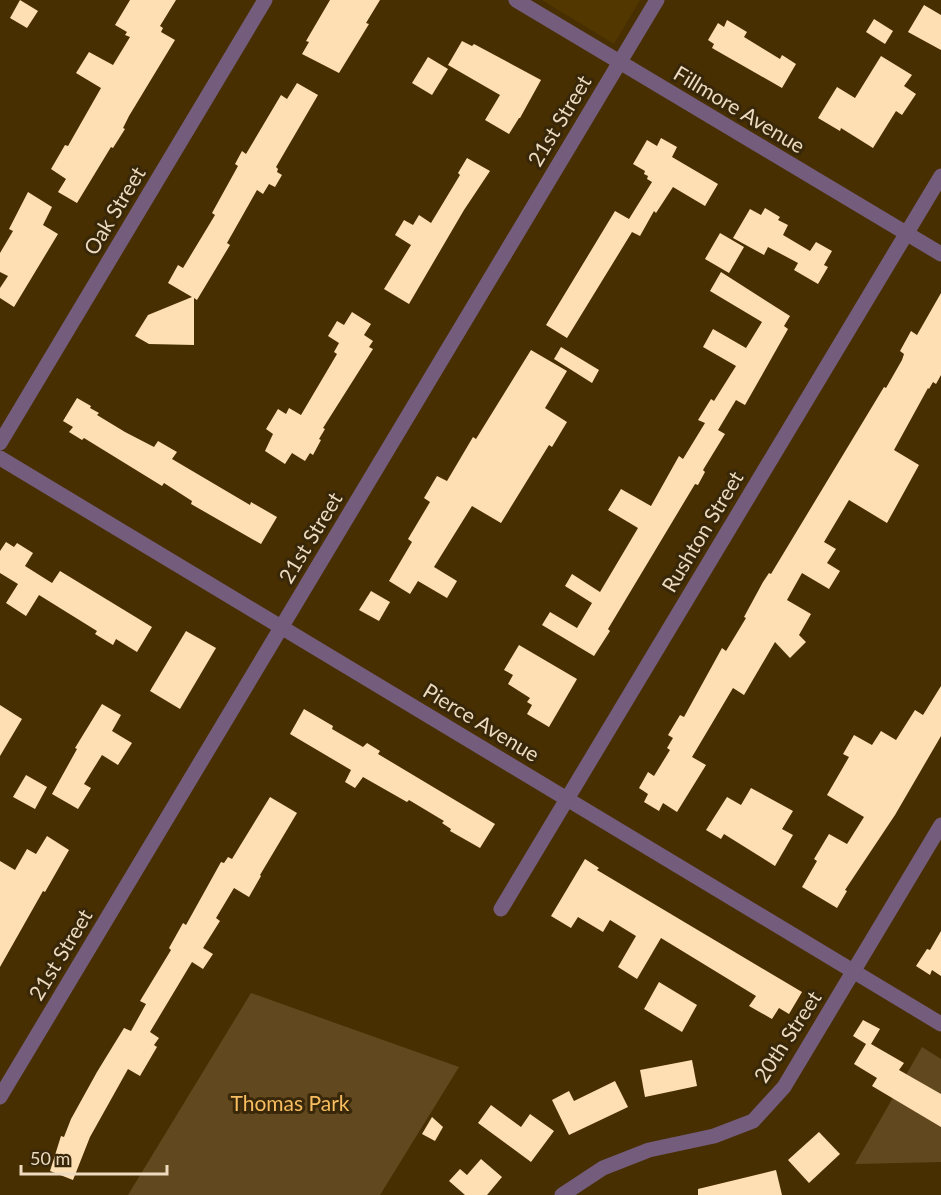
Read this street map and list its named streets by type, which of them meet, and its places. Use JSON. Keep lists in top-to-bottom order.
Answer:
{
  "streets": {
    "street": [
      "Fillmore Avenue",
      "21st Street",
      "Oak Street",
      "Rushton Street",
      "Pierce Avenue",
      "20th Street"
    ]
  },
  "crossings": [
    ["Fillmore Avenue", "21st Street"],
    ["Fillmore Avenue", "Rushton Street"],
    ["21st Street", "Pierce Avenue"],
    ["Rushton Street", "Pierce Avenue"],
    ["Pierce Avenue", "20th Street"]
  ],
  "parks": ["Thomas Park"],
  "scale_bar": "50 m"
}
